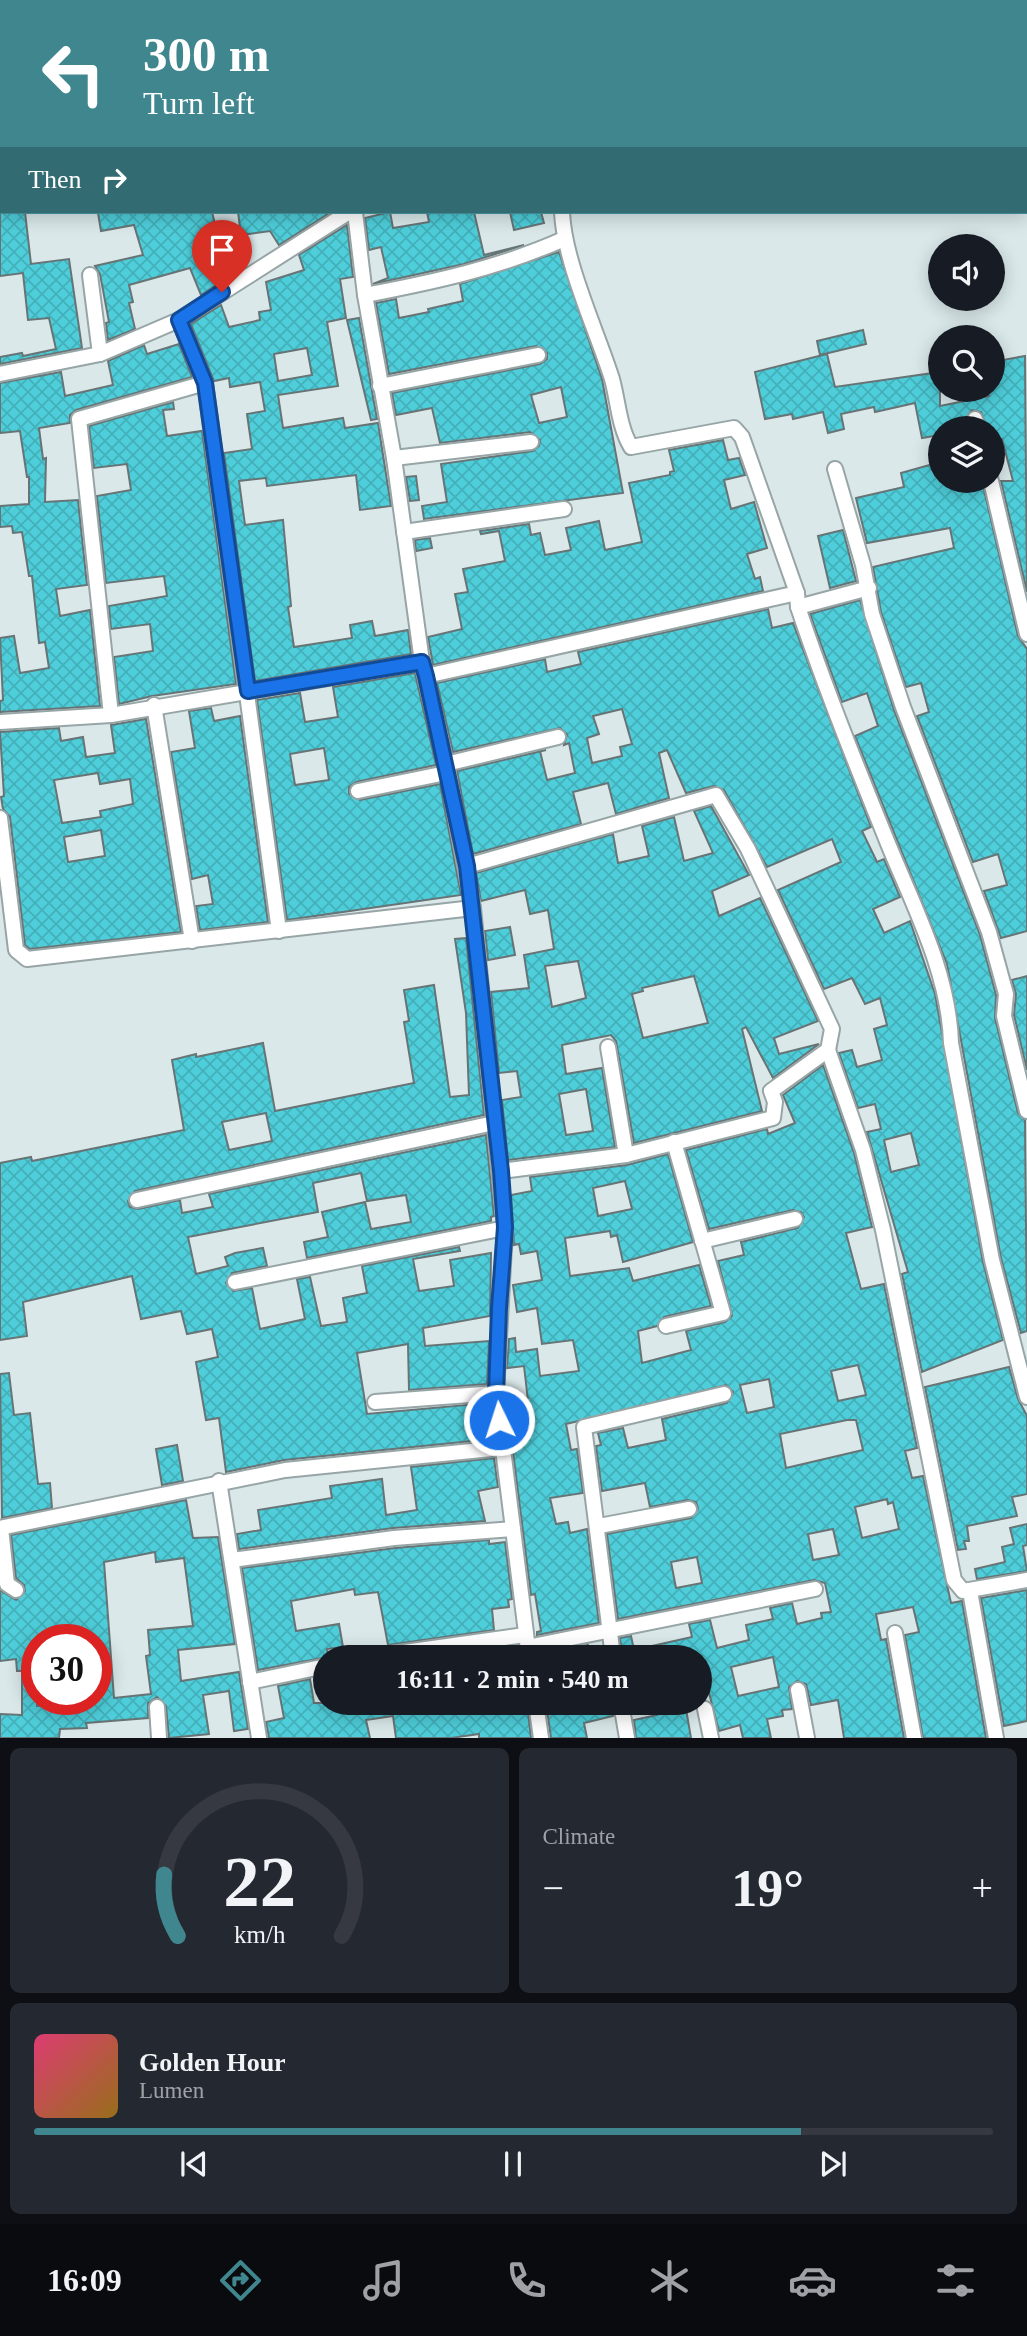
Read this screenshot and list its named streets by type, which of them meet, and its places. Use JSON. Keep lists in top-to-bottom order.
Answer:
{
  "page": {
    "turn": ["300 m", "Turn left"],
    "then": "Then",
    "limit": "30",
    "trip": "16:11 · 2 min · 540 m",
    "tile": "Climate",
    "heat": ["−", "19°", "+"],
    "song": ["Golden Hour", "Lumen"],
    "tabs": "16:09",
    "gauge": ["22", "km/h"]
  }
}
